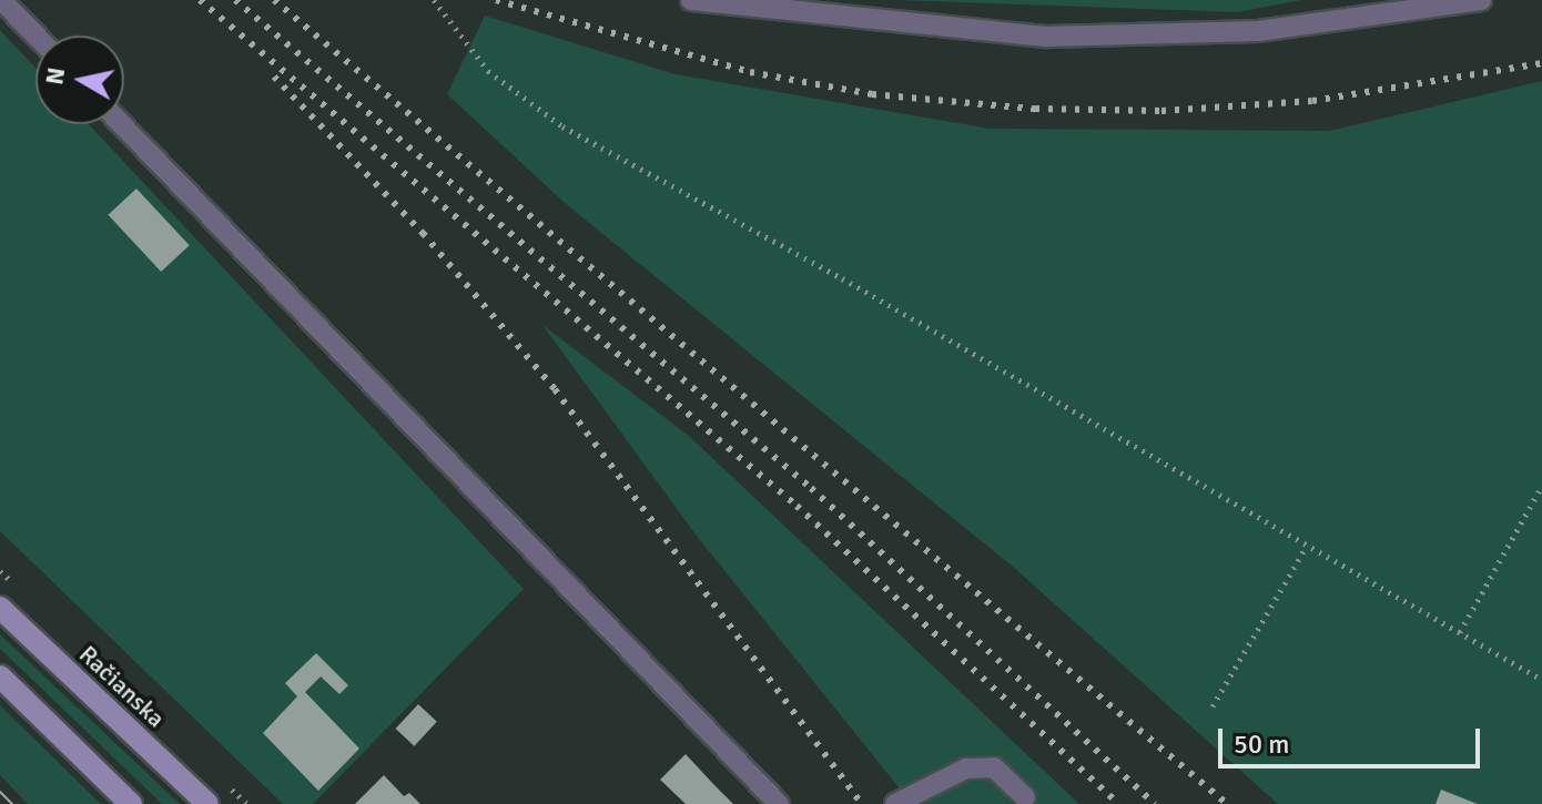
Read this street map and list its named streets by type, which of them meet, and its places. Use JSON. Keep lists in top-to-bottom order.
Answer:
{
  "streets": {
    "main road": ["Račianska"]
  },
  "scale_bar": "50 m",
  "north": "left"
}
